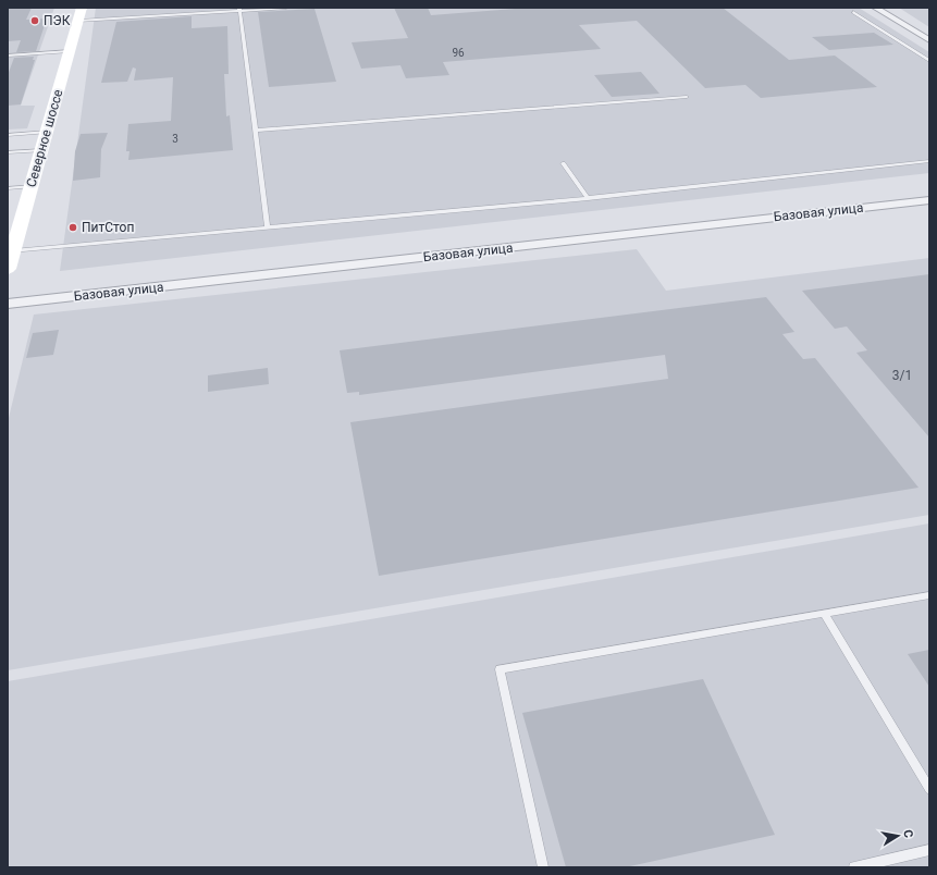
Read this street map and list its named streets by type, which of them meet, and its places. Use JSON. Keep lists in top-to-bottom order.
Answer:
{
  "streets": {
    "main road": ["Северное шоссе"],
    "street": ["Базовая улица"]
  },
  "places": ["ПЭК", "ПитСтоп"],
  "house_numbers": ["96", "3", "3/1"],
  "north": "right"
}
